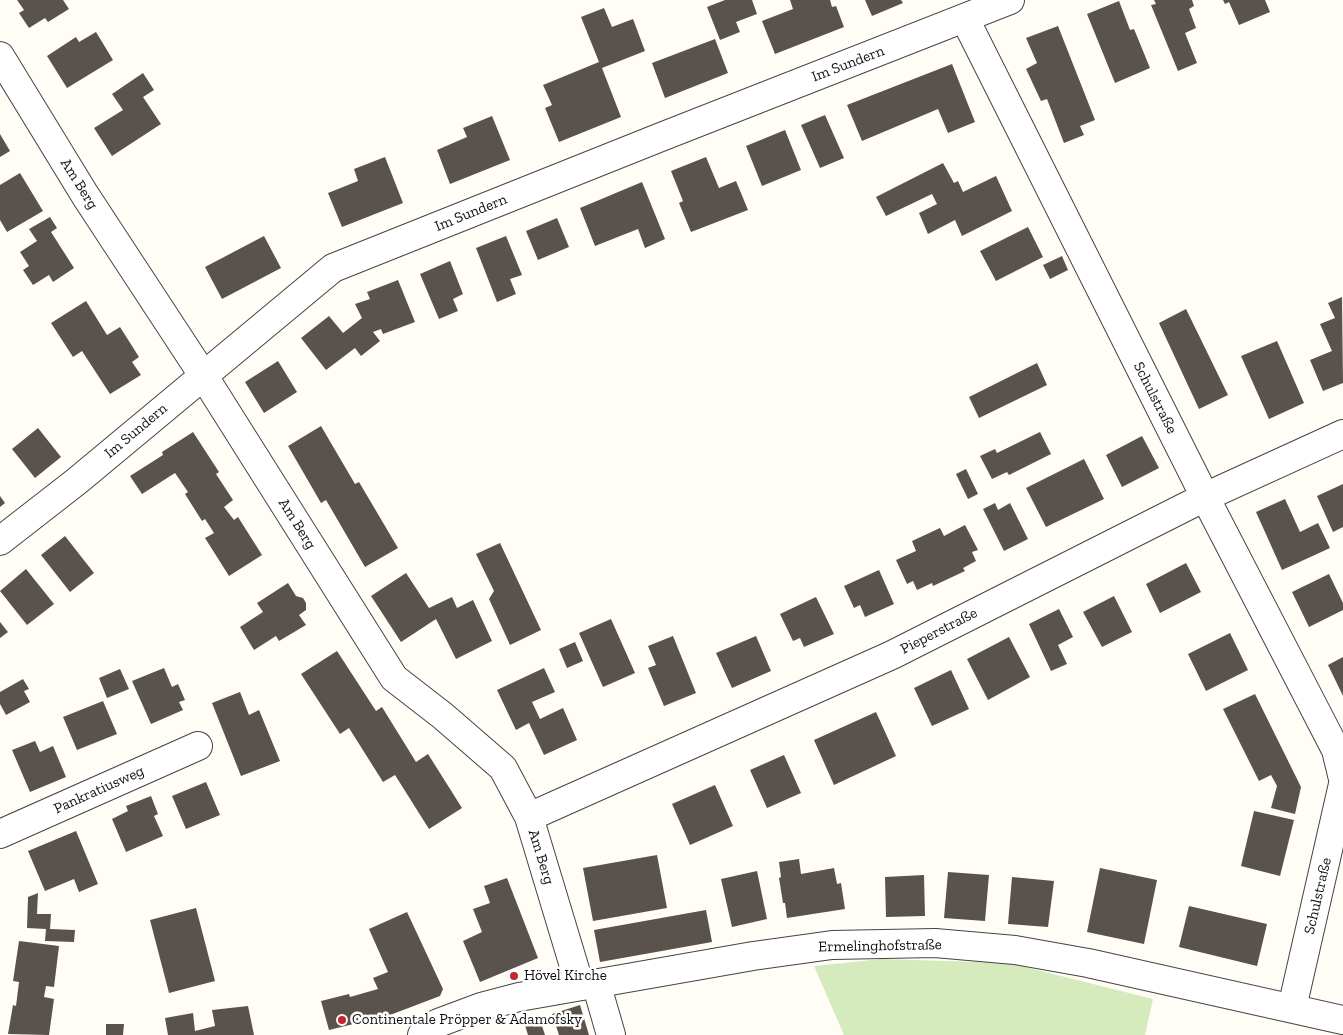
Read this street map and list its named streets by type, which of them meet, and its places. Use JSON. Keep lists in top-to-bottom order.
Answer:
{
  "streets": {
    "street": [
      "Im Sundern",
      "Am Berg",
      "Schulstraße",
      "Pieperstraße",
      "Pankratiusweg",
      "Ermelinghofstraße"
    ]
  },
  "crossings": [
    ["Im Sundern", "Am Berg"],
    ["Im Sundern", "Schulstraße"],
    ["Am Berg", "Pieperstraße"],
    ["Am Berg", "Ermelinghofstraße"],
    ["Schulstraße", "Pieperstraße"],
    ["Schulstraße", "Ermelinghofstraße"]
  ],
  "places": ["Hövel Kirche", "Continentale Pröpper & Adamofsky"]
}
